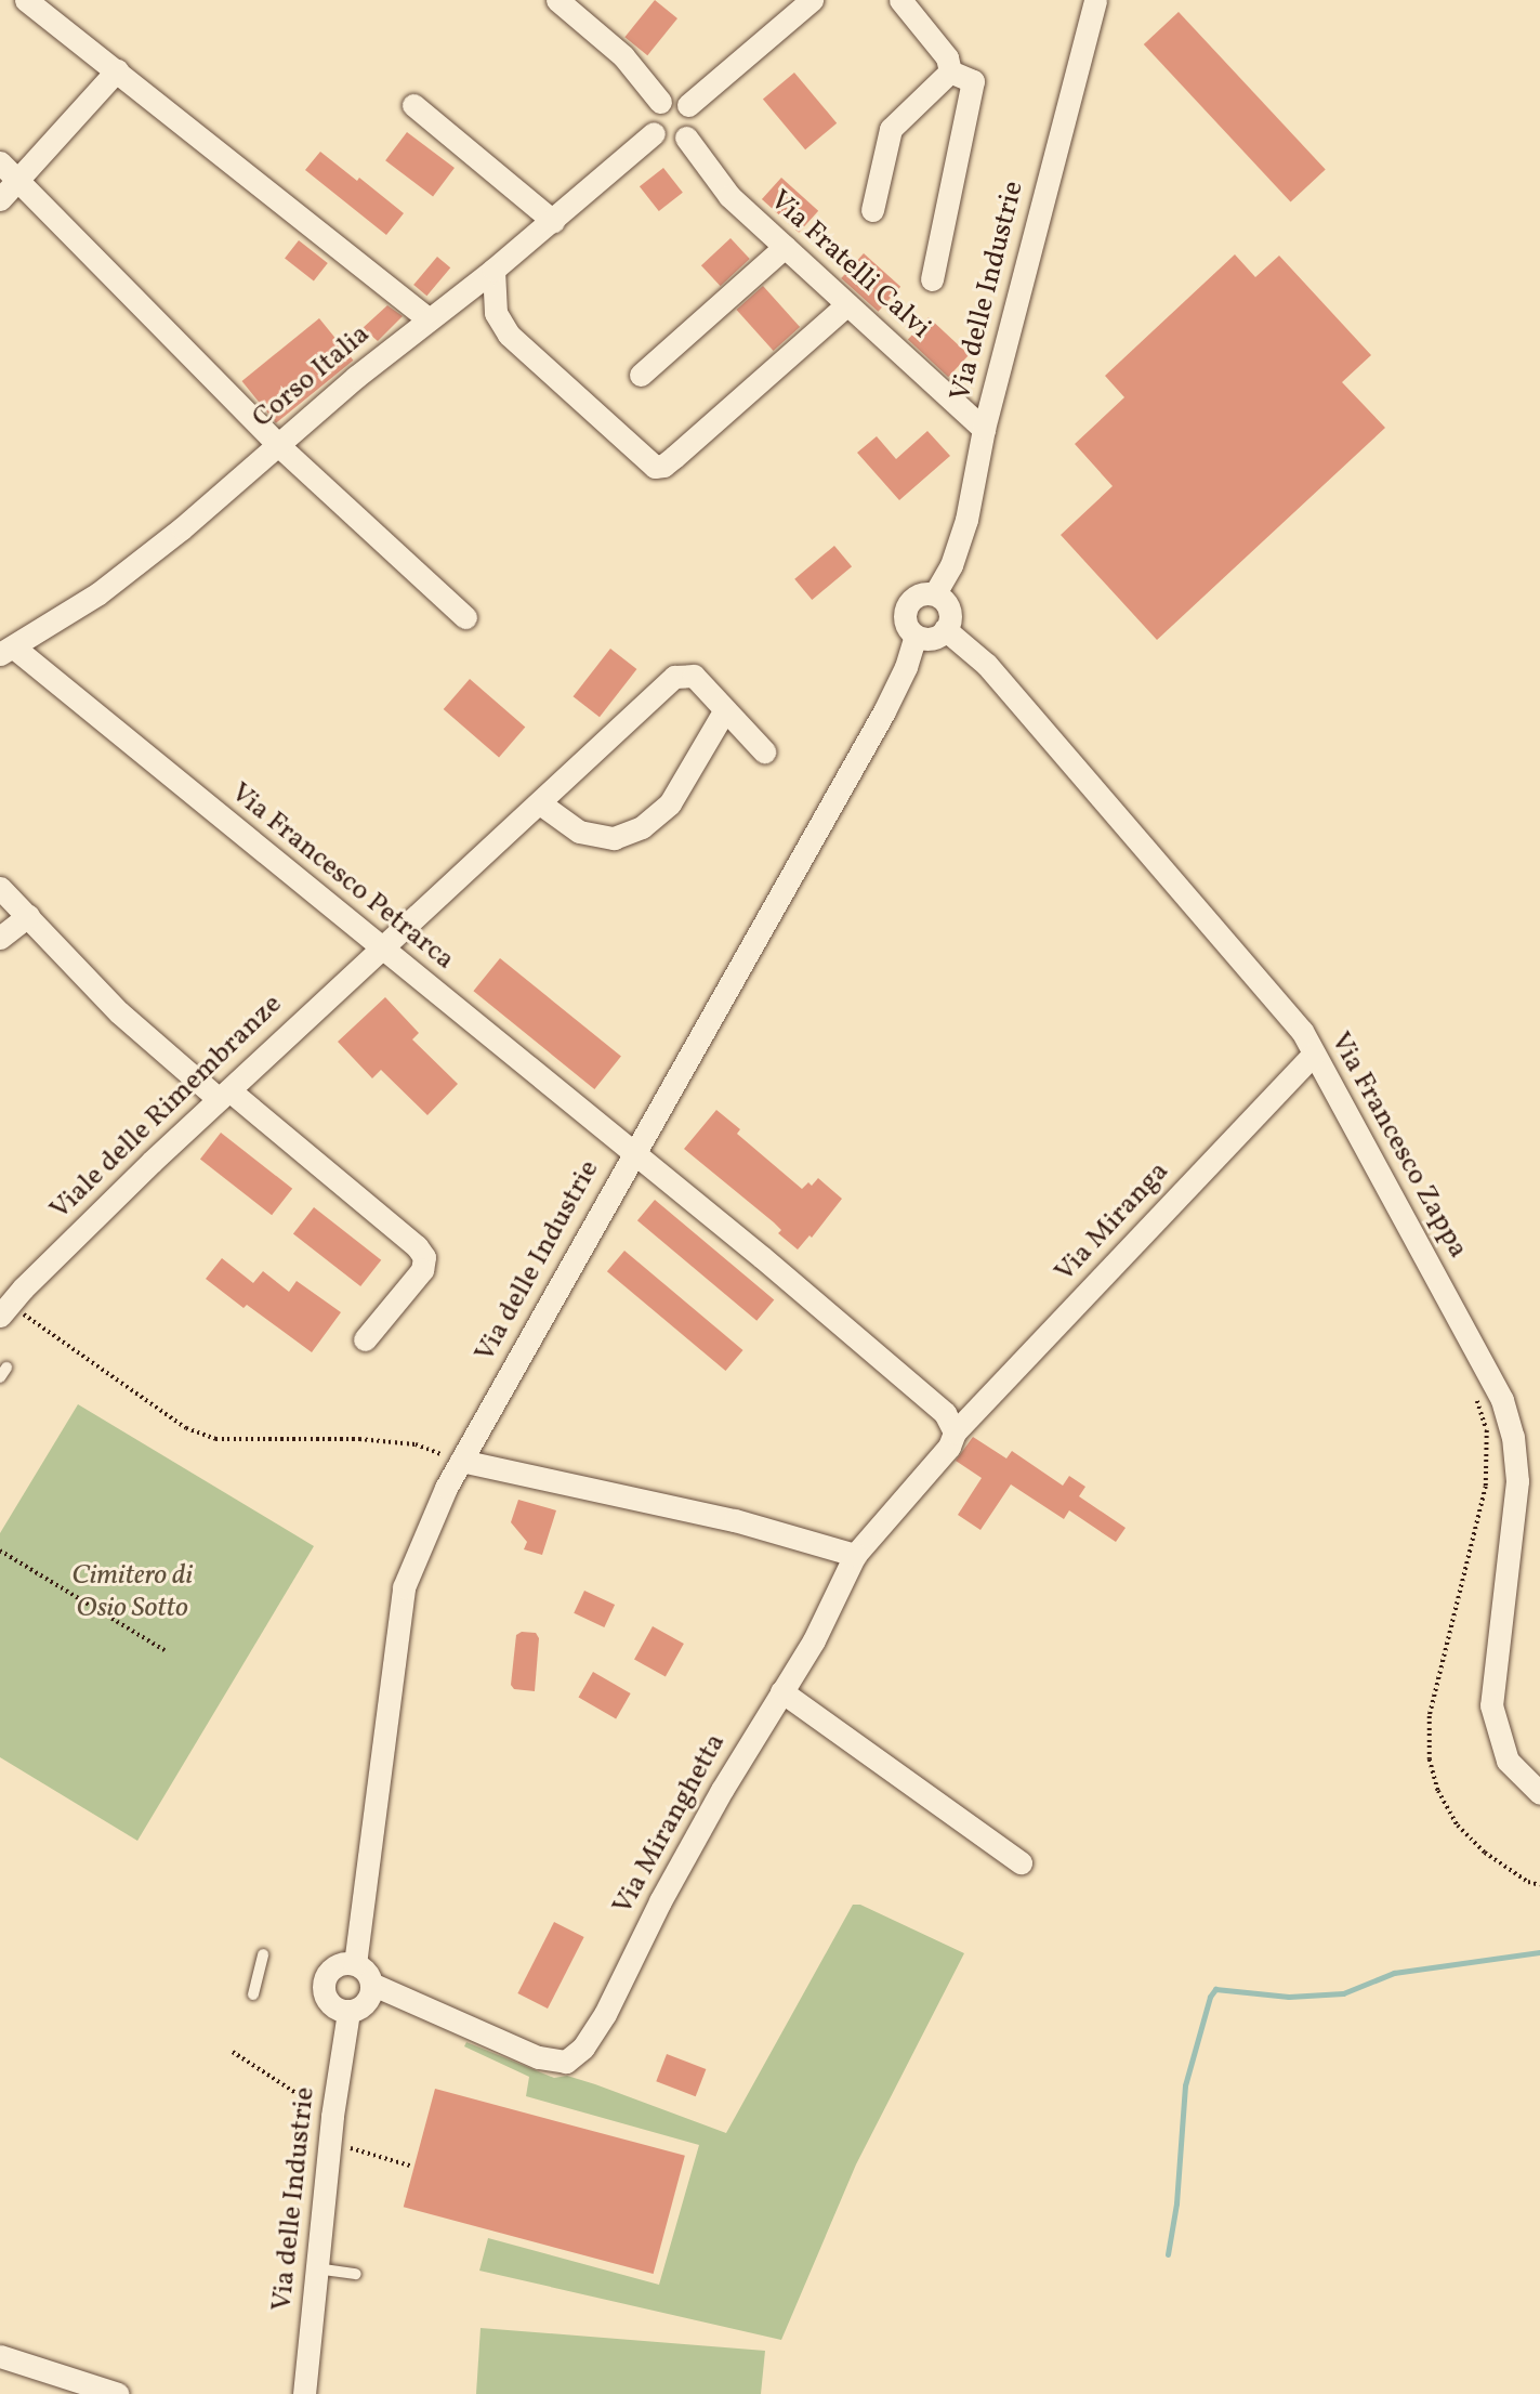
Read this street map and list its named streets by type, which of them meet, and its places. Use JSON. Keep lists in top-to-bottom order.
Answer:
{
  "streets": {
    "street": [
      "Via Fratelli Calvi",
      "Via delle Industrie",
      "Corso Italia",
      "Via Francesco Petrarca",
      "Viale delle Rimembranze",
      "Via Francesco Zappa",
      "Via Miranga",
      "Via Miranghetta"
    ]
  },
  "crossings": [
    ["Via Fratelli Calvi", "Via delle Industrie"],
    ["Via Fratelli Calvi", "Corso Italia"],
    ["Via delle Industrie", "Via Francesco Petrarca"],
    ["Via delle Industrie", "Via Francesco Zappa"],
    ["Via delle Industrie", "Via Miranghetta"],
    ["Corso Italia", "Via Francesco Petrarca"],
    ["Via Francesco Petrarca", "Viale delle Rimembranze"],
    ["Via Francesco Zappa", "Via Miranga"],
    ["Via Miranga", "Via Miranghetta"]
  ],
  "parks": ["Cimitero di Osio Sotto"]
}
